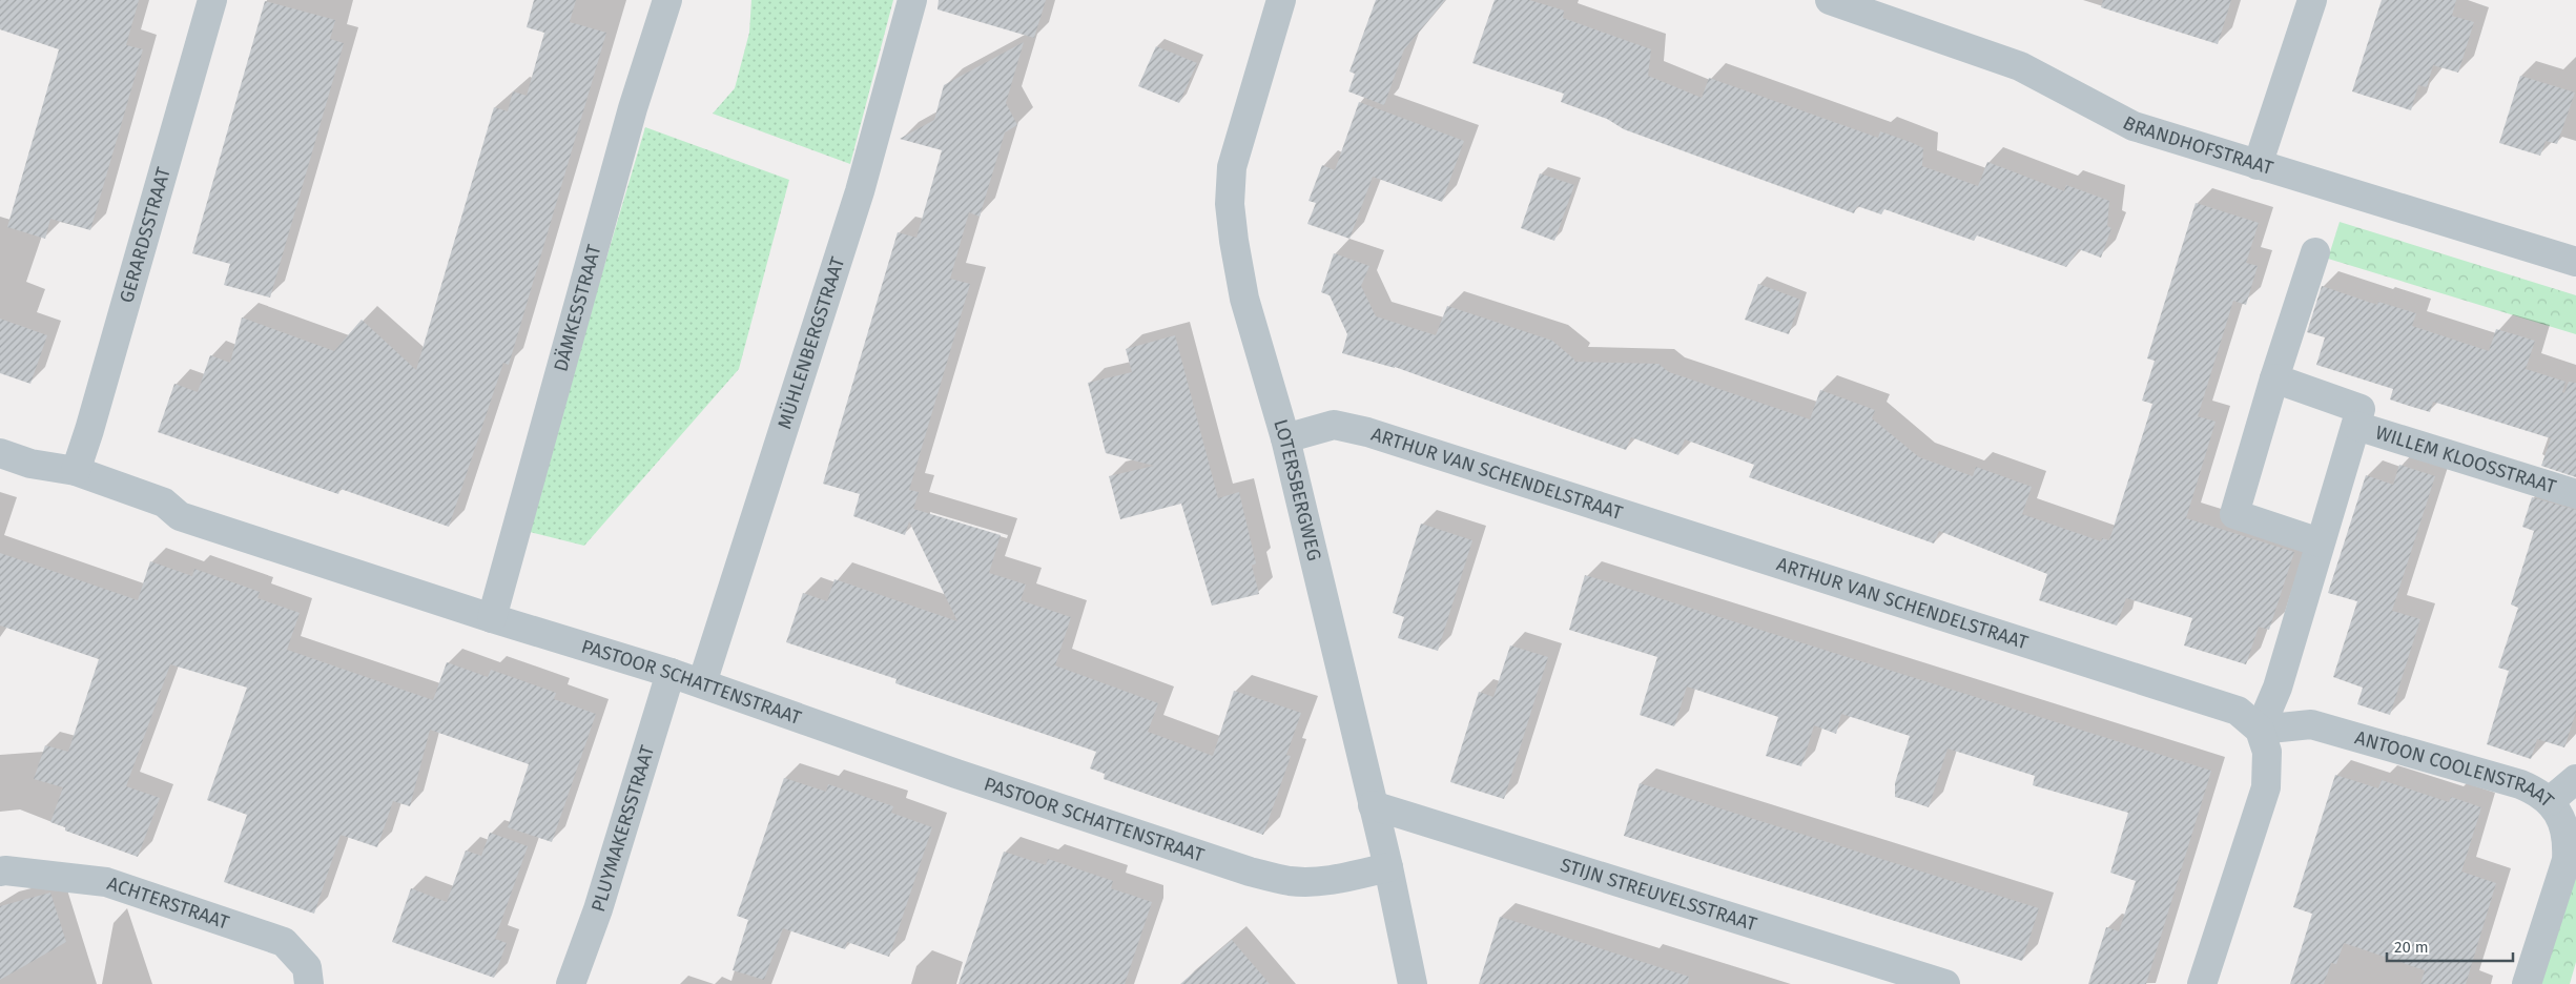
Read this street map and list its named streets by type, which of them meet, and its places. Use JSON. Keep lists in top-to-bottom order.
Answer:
{
  "streets": {
    "street": [
      "BRANDHOFSTRAAT",
      "GERARDSSTRAAT",
      "DÄMKESSTRAAT",
      "MÜHLENBERGSTRAAT",
      "WILLEM KLOOSSTRAAT",
      "ARTHUR VAN SCHENDELSTRAAT",
      "LOTERSBERGWEG",
      "PASTOOR SCHATTENSTRAAT",
      "ANTOON COOLENSTRAAT",
      "PLUYMAKERSSTRAAT",
      "STIJN STREUVELSSTRAAT",
      "ACHTERSTRAAT"
    ]
  },
  "crossings": [
    ["GERARDSSTRAAT", "PASTOOR SCHATTENSTRAAT"],
    ["DÄMKESSTRAAT", "PASTOOR SCHATTENSTRAAT"],
    ["MÜHLENBERGSTRAAT", "PASTOOR SCHATTENSTRAAT"],
    ["WILLEM KLOOSSTRAAT", "ARTHUR VAN SCHENDELSTRAAT"],
    ["WILLEM KLOOSSTRAAT", "ANTOON COOLENSTRAAT"],
    ["ARTHUR VAN SCHENDELSTRAAT", "LOTERSBERGWEG"],
    ["ARTHUR VAN SCHENDELSTRAAT", "ANTOON COOLENSTRAAT"],
    ["LOTERSBERGWEG", "PASTOOR SCHATTENSTRAAT"],
    ["LOTERSBERGWEG", "STIJN STREUVELSSTRAAT"],
    ["PASTOOR SCHATTENSTRAAT", "PLUYMAKERSSTRAAT"]
  ],
  "scale_bar": "20 m"
}
